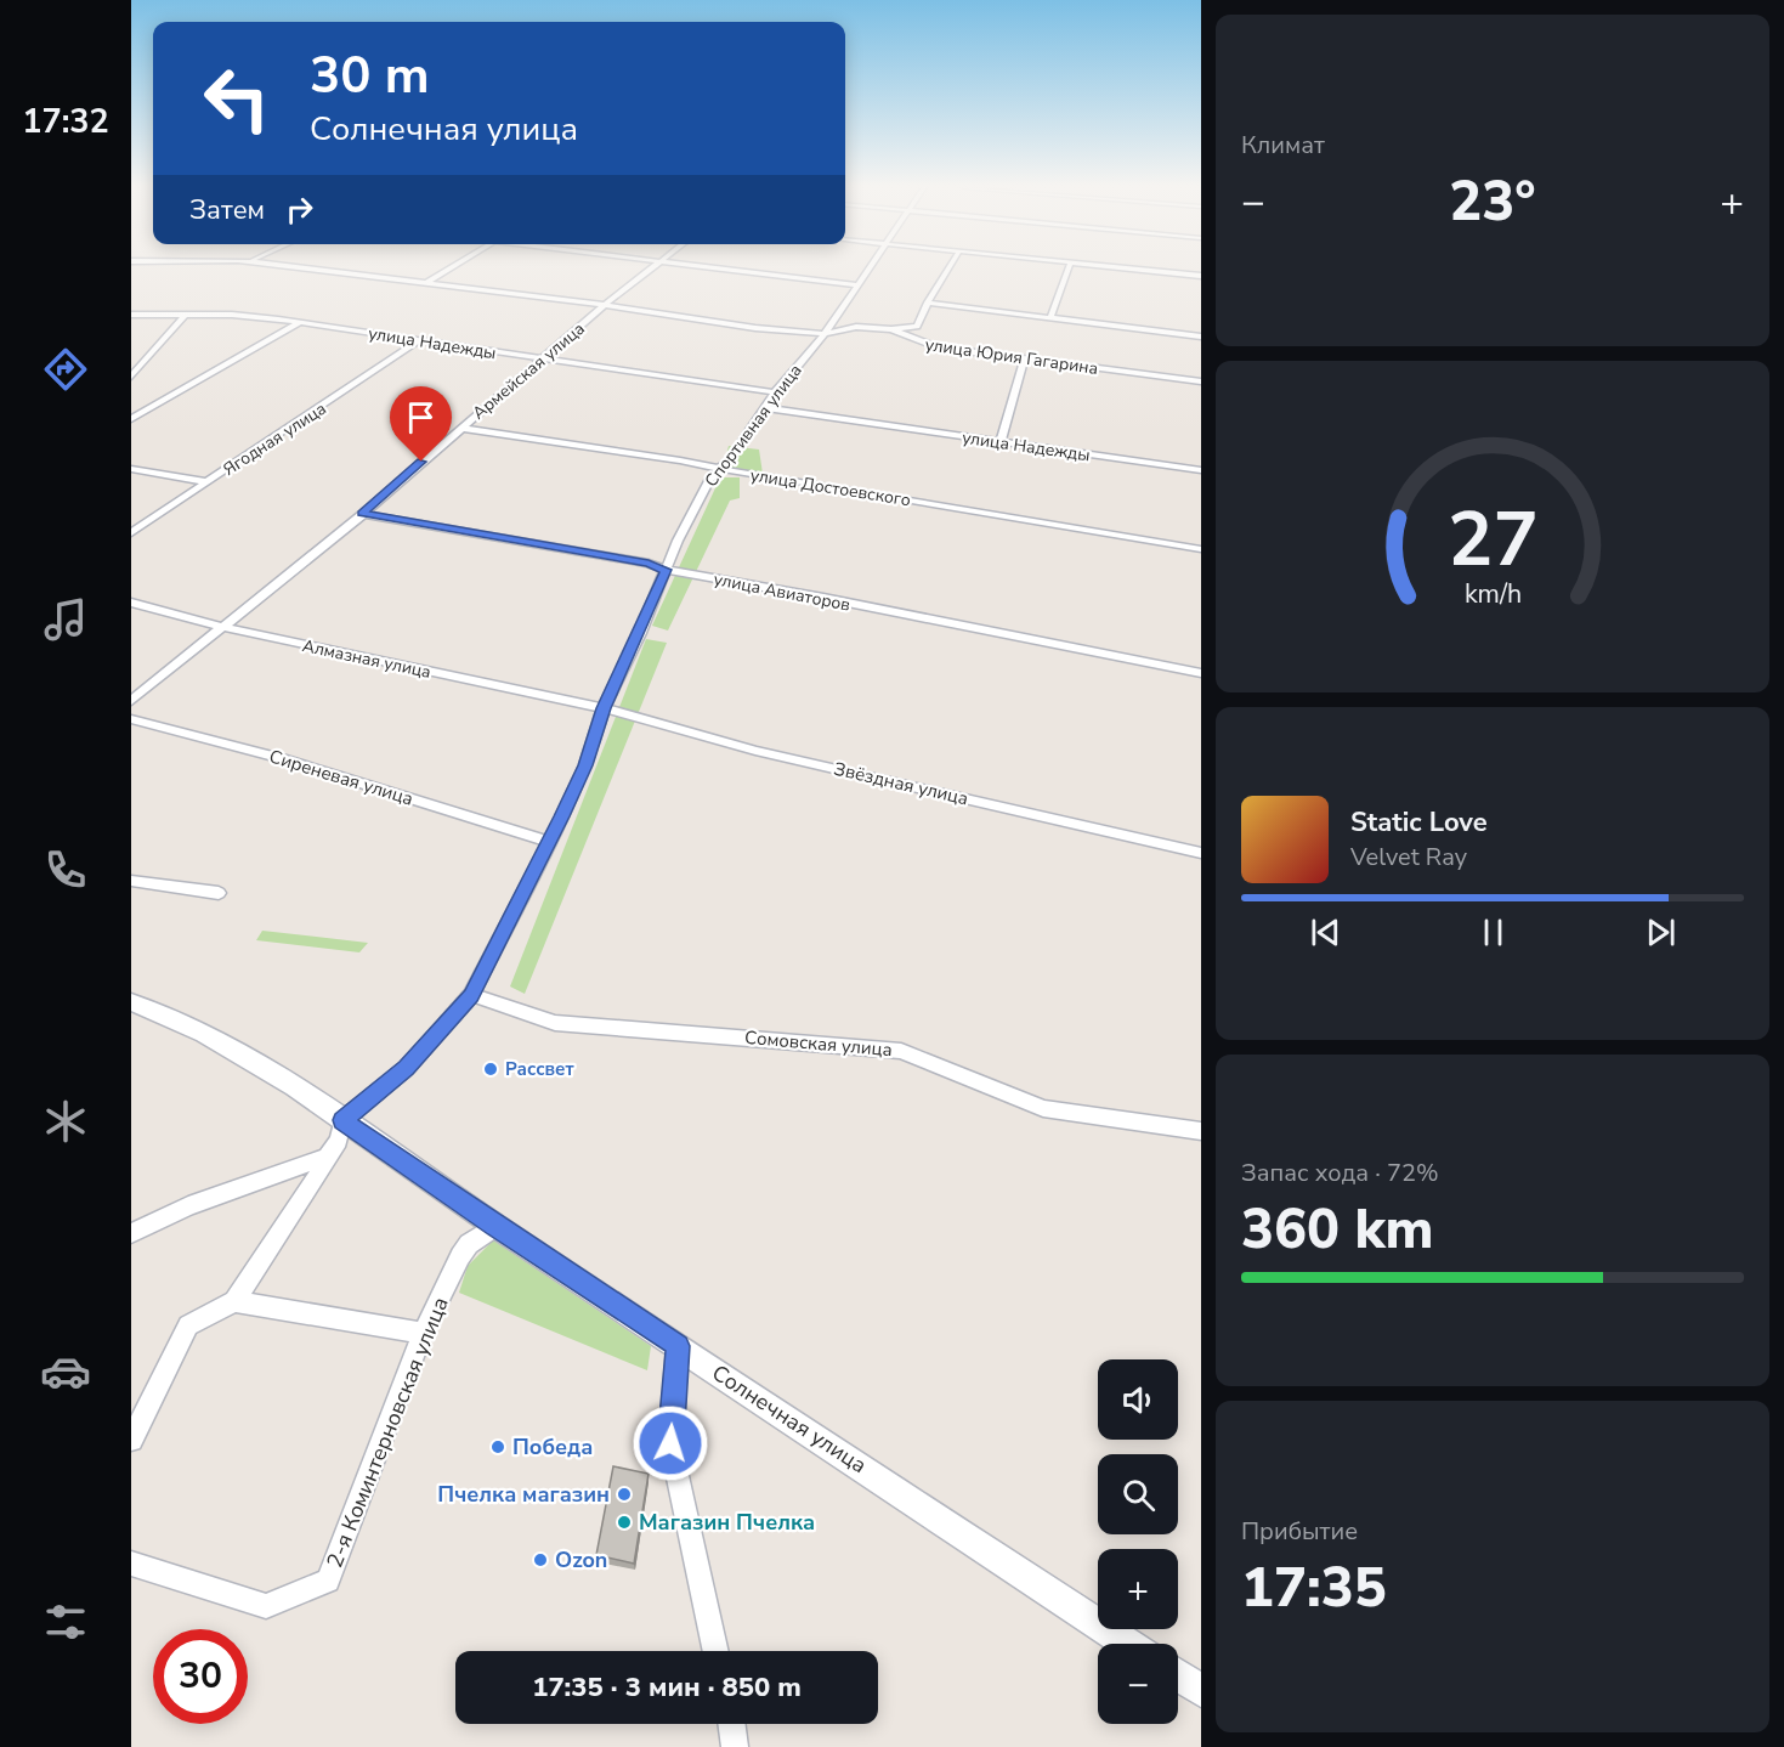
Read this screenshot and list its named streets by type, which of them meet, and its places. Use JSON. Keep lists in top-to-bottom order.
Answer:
{
  "streets": {
    "street": [
      "улица Надежды",
      "улица Юрия Гагарина",
      "Армейская улица",
      "Спортивная улица",
      "Ягодная улица",
      "улица Достоевского",
      "улица Авиаторов",
      "Алмазная улица",
      "Сиреневая улица",
      "Звёздная улица",
      "Сомовская улица",
      "Солнечная улица",
      "2-я Коминтерновская улица"
    ]
  },
  "crossings": [
    ["улица Надежды", "Армейская улица"],
    ["улица Надежды", "Спортивная улица"],
    ["улица Надежды", "Ягодная улица"],
    ["улица Юрия Гагарина", "Армейская улица"],
    ["улица Юрия Гагарина", "Спортивная улица"],
    ["Армейская улица", "улица Достоевского"],
    ["Армейская улица", "улица Авиаторов"],
    ["Армейская улица", "Алмазная улица"],
    ["Спортивная улица", "улица Достоевского"],
    ["Спортивная улица", "улица Авиаторов"],
    ["Спортивная улица", "Алмазная улица"],
    ["Спортивная улица", "Сиреневая улица"],
    ["Спортивная улица", "Звёздная улица"],
    ["Спортивная улица", "Сомовская улица"],
    ["Спортивная улица", "Солнечная улица"],
    ["Алмазная улица", "Звёздная улица"],
    ["Солнечная улица", "2-я Коминтерновская улица"]
  ],
  "places": [
    "Рассвет",
    "Победа",
    "Пчелка магазин",
    "Магазин Пчелка",
    "Ozon"
  ],
  "page": {
    "tabs": "17:32",
    "tile": [
      "Климат",
      ["Запас хода · 72%", "360 km"],
      ["Прибытие", "17:35"]
    ],
    "turn": ["30 m", "Солнечная улица"],
    "heat": ["−", "23°", "+"],
    "then": "Затем",
    "song": ["Static Love", "Velvet Ray"],
    "map_buttons": ["+", "−"],
    "limit": "30",
    "trip": "17:35 · 3 мин · 850 m",
    "gauge": ["27", "km/h"]
  }
}
